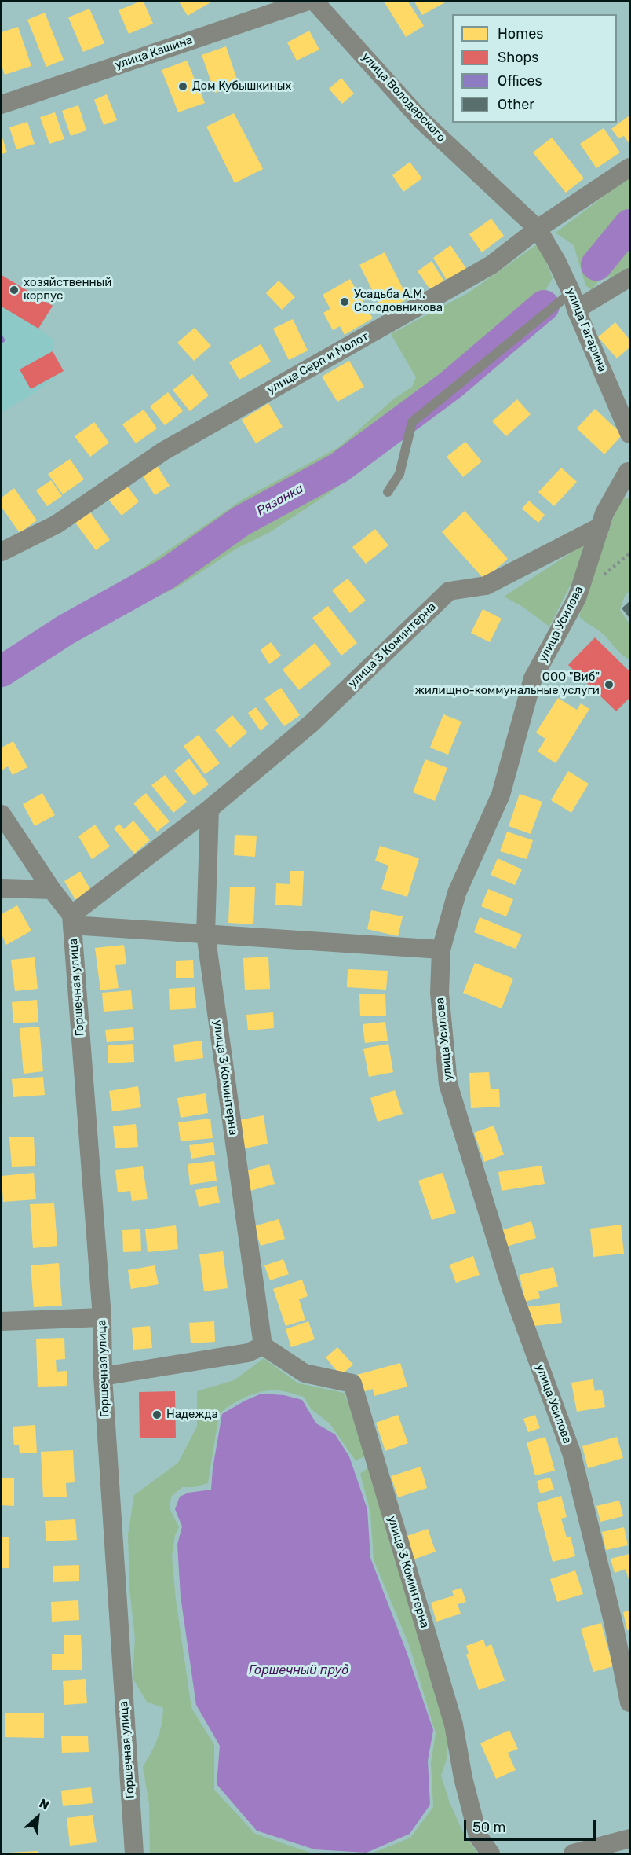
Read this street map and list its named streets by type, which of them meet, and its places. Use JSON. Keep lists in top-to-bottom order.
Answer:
{
  "streets": {
    "street": [
      "улица Кашина",
      "улица Володарского",
      "улица Гагарина",
      "улица Серп и Молот",
      "улица Усилова",
      "улица 3 Коминтерна",
      "Горшечная улица"
    ]
  },
  "crossings": [
    ["улица Володарского", "улица Гагарина"],
    ["улица Володарского", "улица Серп и Молот"],
    ["улица Гагарина", "улица Серп и Молот"],
    ["улица Усилова", "улица 3 Коминтерна"],
    ["улица 3 Коминтерна", "Горшечная улица"]
  ],
  "water": ["Рязанка", "Горшечный пруд"],
  "places": [
    "Дом Кубышкиных",
    "хозяйственный корпус",
    "Усадьба А.М. Солодовникова",
    "ООО \"Виб\" жилищно-коммунальные услуги",
    "Надежда"
  ],
  "legend": [
    "Homes",
    "Shops",
    "Offices",
    "Other"
  ],
  "scale_bar": "50 m",
  "north": "top right"
}
